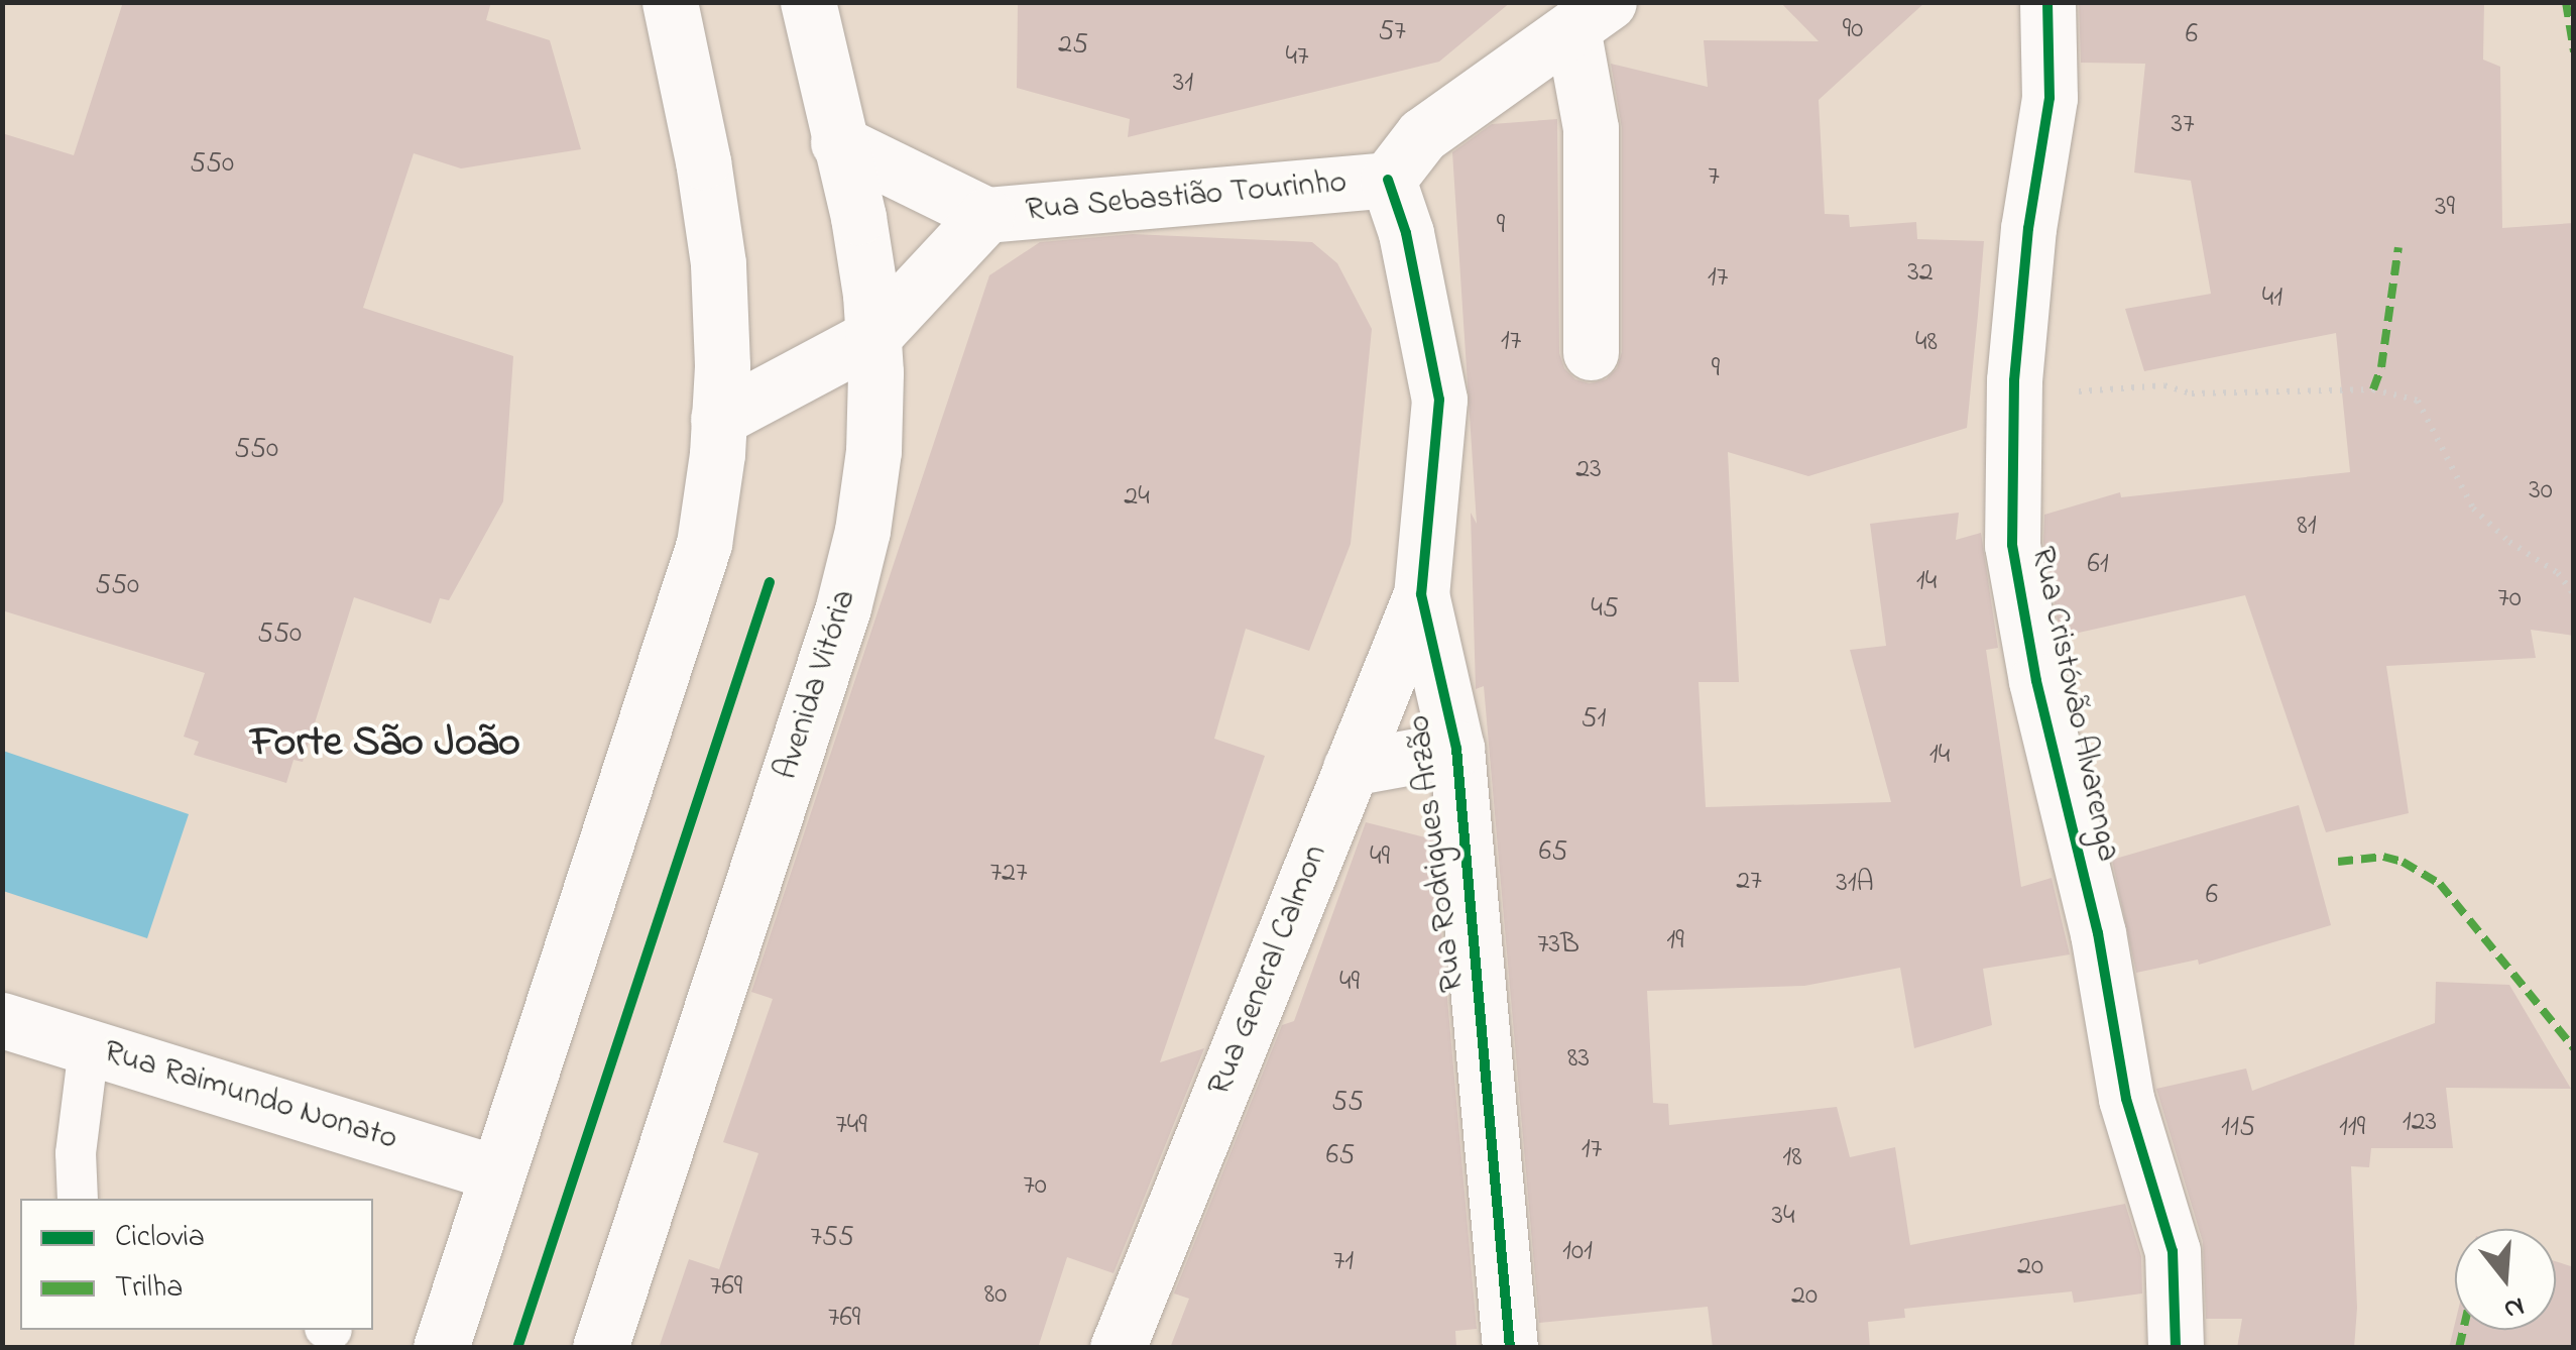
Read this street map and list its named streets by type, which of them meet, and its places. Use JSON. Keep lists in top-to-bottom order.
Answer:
{
  "streets": {
    "street": [
      "Rua Sebastião Tourinho",
      "Avenida Vitória",
      "Rua Cristóvão Alvarenga",
      "Rua Rodrigues Arzão",
      "Rua General Calmon",
      "Rua Raimundo Nonato"
    ]
  },
  "crossings": [
    ["Rua Sebastião Tourinho", "Avenida Vitória"],
    ["Rua Sebastião Tourinho", "Rua Rodrigues Arzão"],
    ["Rua Rodrigues Arzão", "Rua General Calmon"]
  ],
  "districts": ["Forte São João"],
  "house_numbers": [
    "90",
    "57",
    "6",
    "25",
    "47",
    "31",
    "37",
    "550",
    "7",
    "39",
    "9",
    "32",
    "17",
    "41",
    "17",
    "48",
    "9",
    "550",
    "23",
    "30",
    "24",
    "81",
    "61",
    "14",
    "550",
    "70",
    "45",
    "550",
    "51",
    "14",
    "65",
    "49",
    "727",
    "27",
    "31A",
    "6",
    "19",
    "73B",
    "49",
    "83",
    "55",
    "123",
    "749",
    "115",
    "119",
    "17",
    "65",
    "18",
    "70",
    "34",
    "755",
    "101",
    "71",
    "20",
    "769",
    "80",
    "20",
    "769"
  ],
  "legend": ["Ciclovia", "Trilha"],
  "north": "bottom"
}
